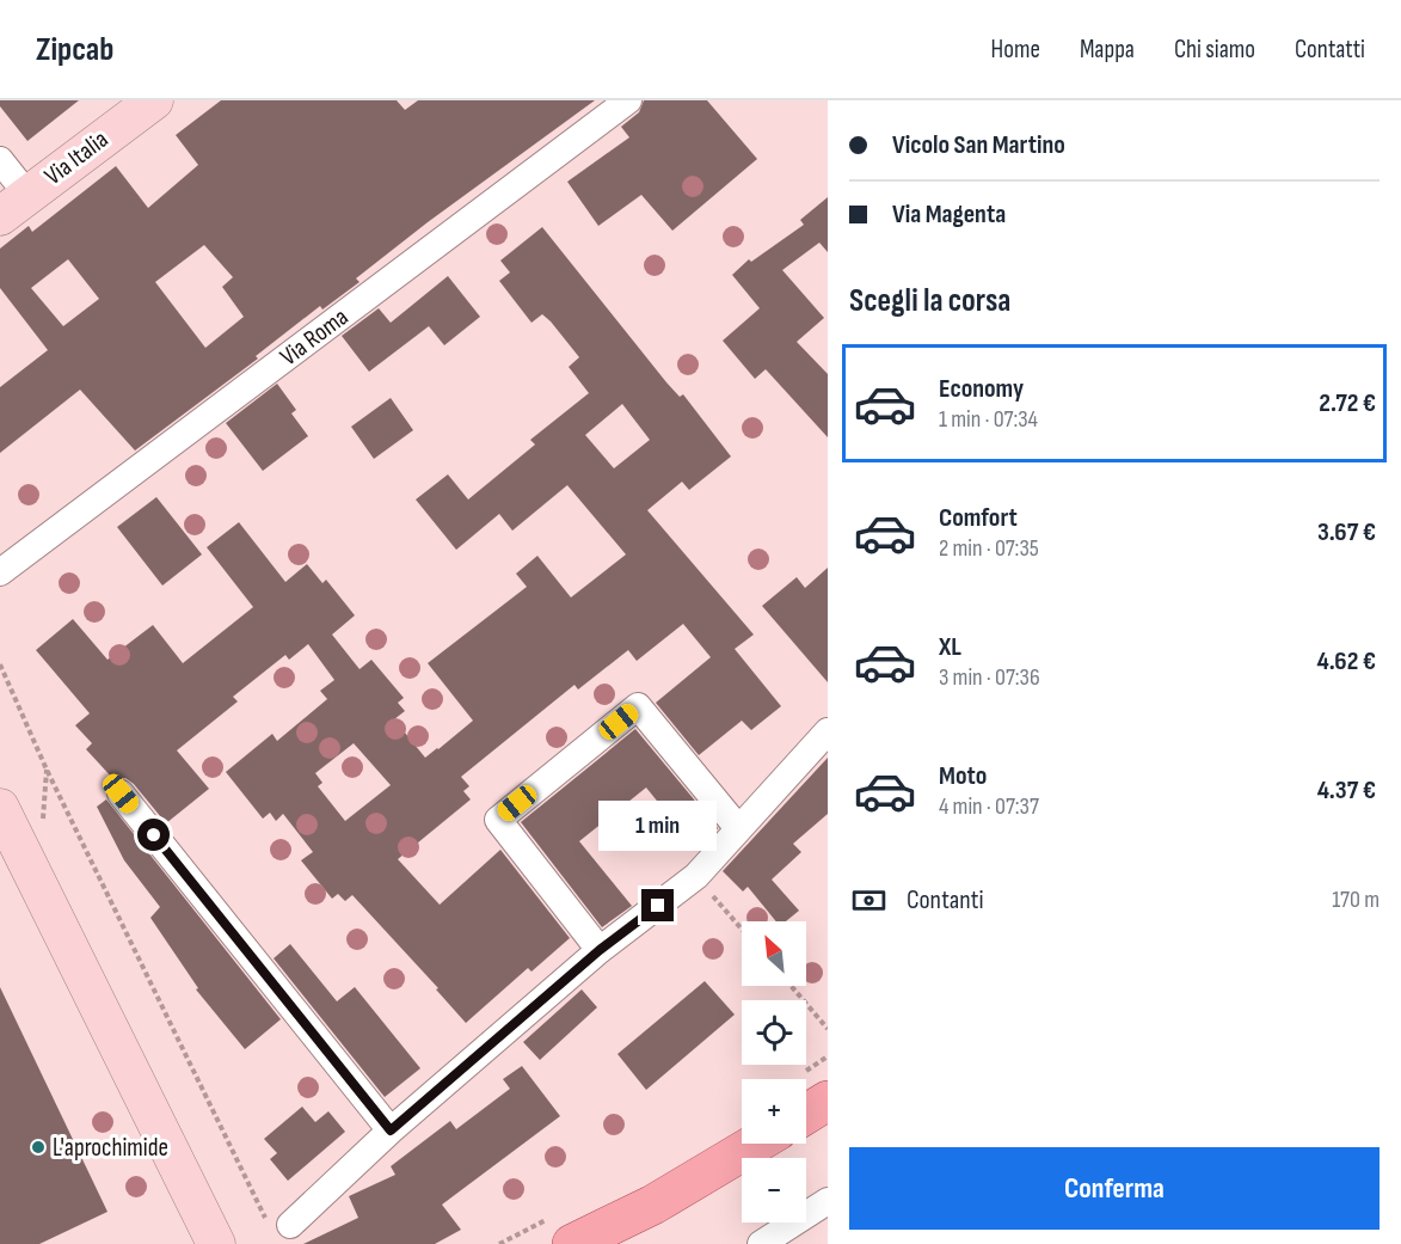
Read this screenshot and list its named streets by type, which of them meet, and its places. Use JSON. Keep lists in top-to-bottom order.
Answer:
{
  "streets": {
    "main road": ["Via Italia"],
    "street": ["Via Roma"]
  },
  "places": ["L'aprochimide"],
  "north": "top left",
  "page": {
    "header": "Zipcab",
    "nav": [
      "Home",
      "Mappa",
      "Chi siamo",
      "Contatti"
    ],
    "banner": ["Vicolo San Martino", "Via Magenta"],
    "heading": "Scegli la corsa",
    "list": [
      {
        "name": "Economy",
        "note": "1 min · 07:34",
        "value": "2.72 €"
      },
      {
        "name": "Comfort",
        "note": "2 min · 07:35",
        "value": "3.67 €"
      },
      {
        "name": "XL",
        "note": "3 min · 07:36",
        "value": "4.62 €"
      },
      {
        "name": "Moto",
        "note": "4 min · 07:37",
        "value": "4.37 €"
      }
    ],
    "bubble": "1 min",
    "pay": ["Contanti", "170 m"],
    "map_buttons": ["+", "−"],
    "buttons": "Conferma"
  }
}
